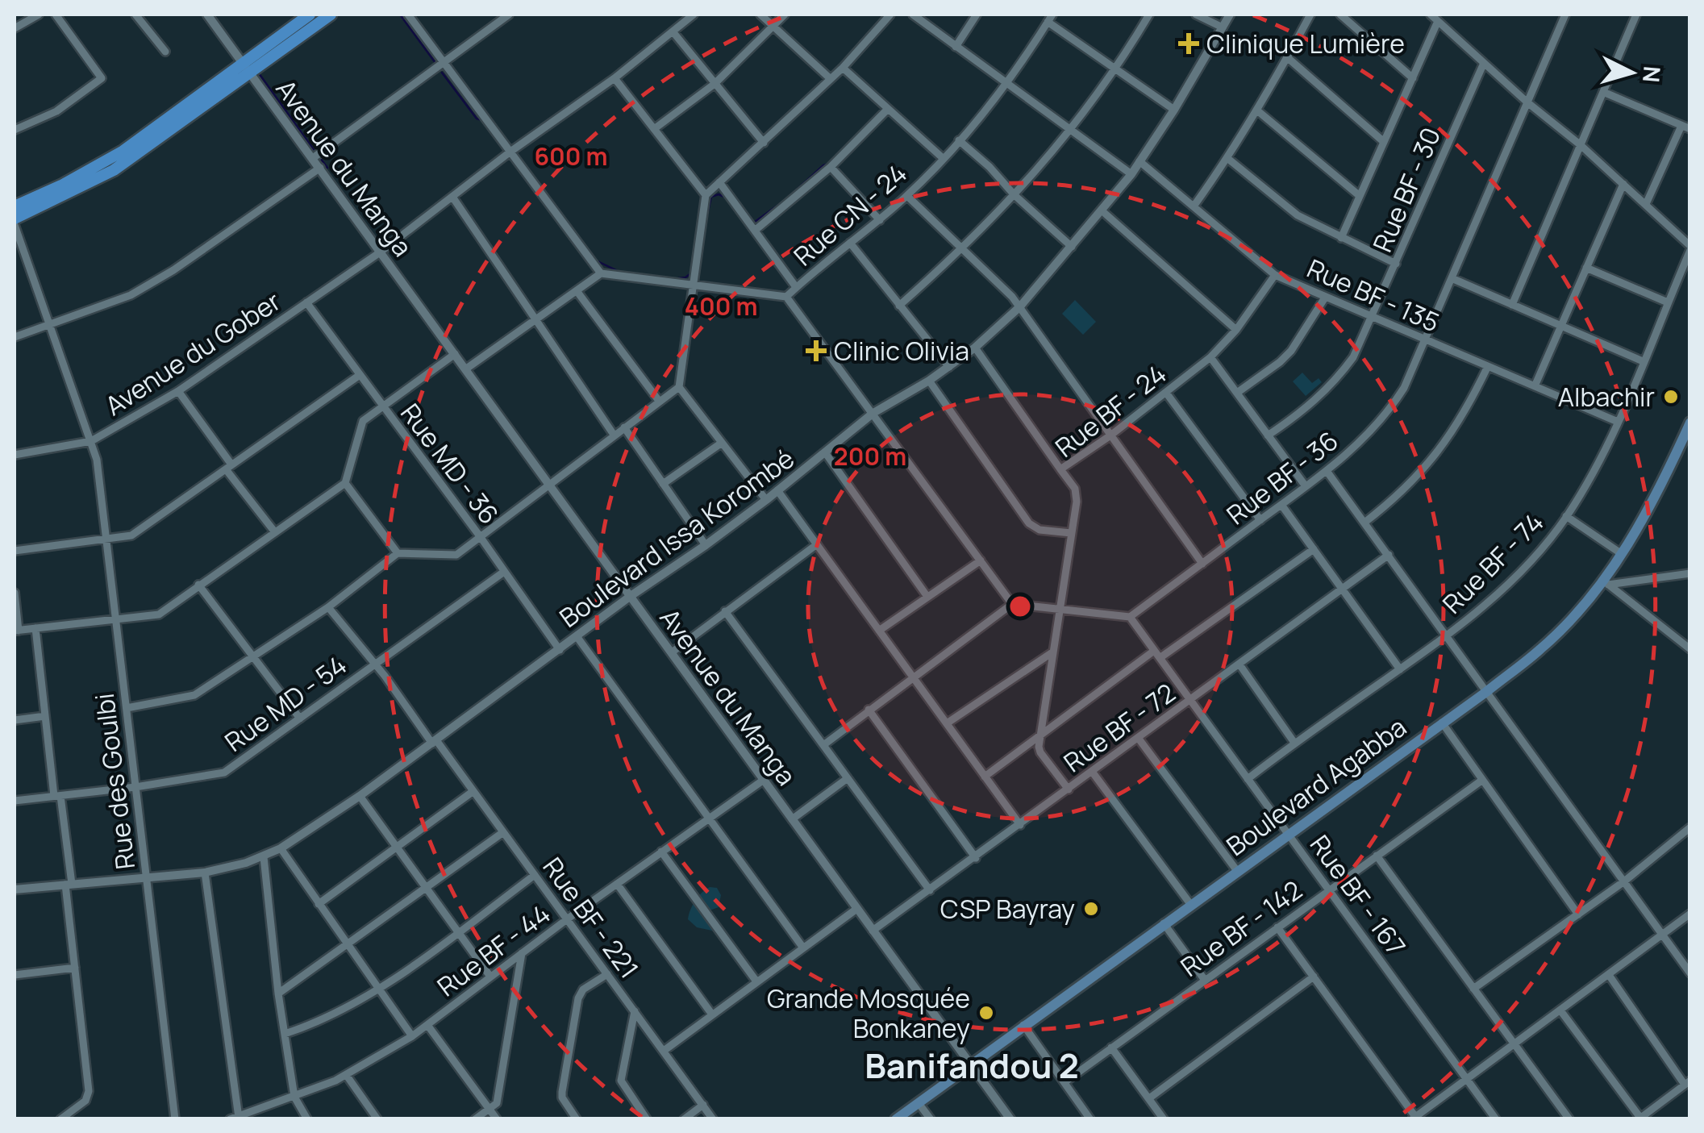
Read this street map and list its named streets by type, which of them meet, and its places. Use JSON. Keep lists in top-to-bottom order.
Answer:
{
  "streets": {
    "main road": ["Boulevard Agabba"],
    "street": [
      "Avenue du Manga",
      "Rue BF - 30",
      "Rue CN - 24",
      "Rue BF - 135",
      "Avenue du Gober",
      "Rue BF - 24",
      "Rue MD - 36",
      "Rue BF - 36",
      "Boulevard Issa Korombé",
      "Rue BF - 74",
      "Rue MD - 54",
      "Rue BF - 72",
      "Rue des Goulbi",
      "Rue BF - 167",
      "Rue BF - 221",
      "Rue BF - 142",
      "Rue BF - 44"
    ]
  },
  "crossings": [
    ["Avenue du Manga", "Avenue du Gober"],
    ["Avenue du Manga", "Boulevard Issa Korombé"],
    ["Avenue du Manga", "Rue BF - 72"],
    ["Avenue du Manga", "Boulevard Agabba"],
    ["Avenue du Manga", "Rue BF - 44"],
    ["Rue BF - 30", "Rue BF - 135"],
    ["Rue BF - 135", "Rue BF - 24"],
    ["Rue BF - 135", "Rue BF - 36"],
    ["Rue BF - 135", "Boulevard Issa Korombé"],
    ["Rue BF - 135", "Rue BF - 74"],
    ["Avenue du Gober", "Rue MD - 36"],
    ["Avenue du Gober", "Rue des Goulbi"],
    ["Rue MD - 36", "Boulevard Issa Korombé"],
    ["Rue MD - 36", "Rue MD - 54"],
    ["Rue BF - 36", "Rue BF - 167"],
    ["Boulevard Issa Korombé", "Rue des Goulbi"],
    ["Boulevard Issa Korombé", "Rue BF - 221"],
    ["Rue BF - 74", "Rue BF - 167"],
    ["Rue MD - 54", "Rue des Goulbi"],
    ["Rue MD - 54", "Rue BF - 221"],
    ["Rue BF - 72", "Rue BF - 167"],
    ["Boulevard Agabba", "Rue BF - 167"],
    ["Rue BF - 167", "Rue BF - 142"],
    ["Rue BF - 221", "Rue BF - 44"]
  ],
  "districts": ["Banifandou 2"],
  "places": {
    "health": ["Clinique Lumière", "Clinic Olivia"],
    "other": ["Albachir", "CSP Bayray", "Grande Mosquée Bonkaney"]
  },
  "north": "right",
  "rings": ["600 m", "400 m", "200 m"]
}
